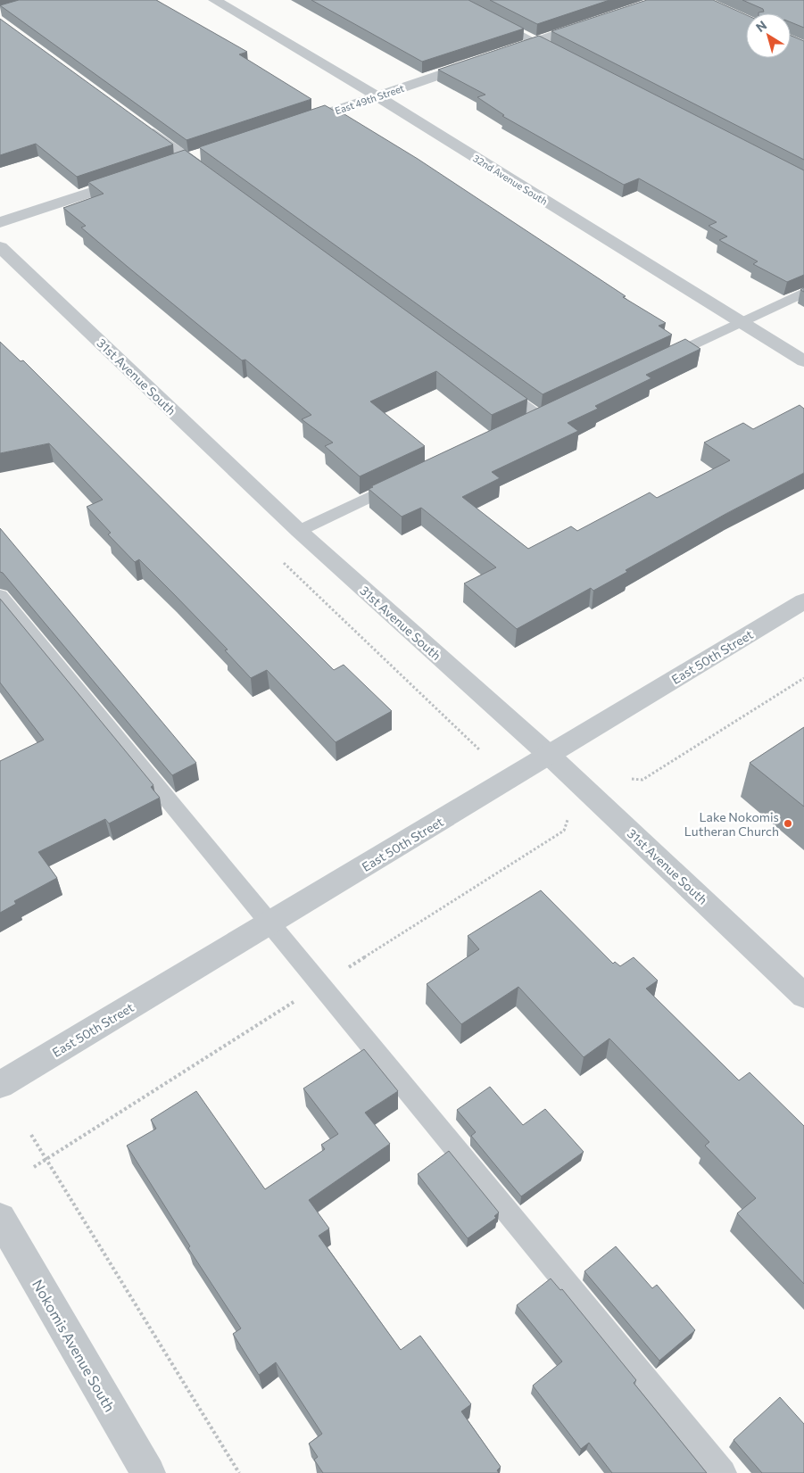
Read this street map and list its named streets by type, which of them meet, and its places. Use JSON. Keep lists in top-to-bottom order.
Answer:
{
  "streets": {
    "street": [
      "East 49th Street",
      "32nd Avenue South",
      "31st Avenue South",
      "East 50th Street",
      "Nokomis Avenue South"
    ]
  },
  "crossings": [
    ["East 49th Street", "32nd Avenue South"],
    ["31st Avenue South", "East 50th Street"]
  ],
  "places": ["Lake Nokomis Lutheran Church"],
  "north": "top left"
}
